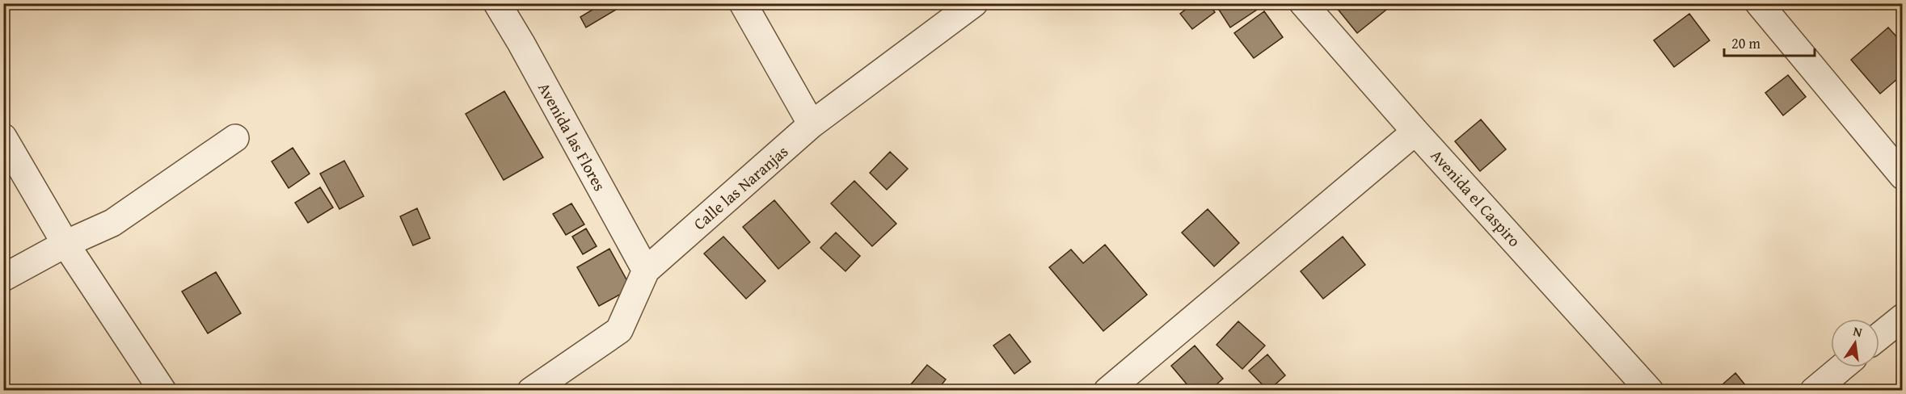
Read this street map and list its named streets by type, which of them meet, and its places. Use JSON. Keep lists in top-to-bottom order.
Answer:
{
  "streets": {
    "street": ["Avenida las Flores", "Calle las Naranjas", "Avenida el Caspiro"]
  },
  "crossings": [
    ["Avenida las Flores", "Calle las Naranjas"]
  ],
  "scale_bar": "20 m",
  "north": "top"
}
